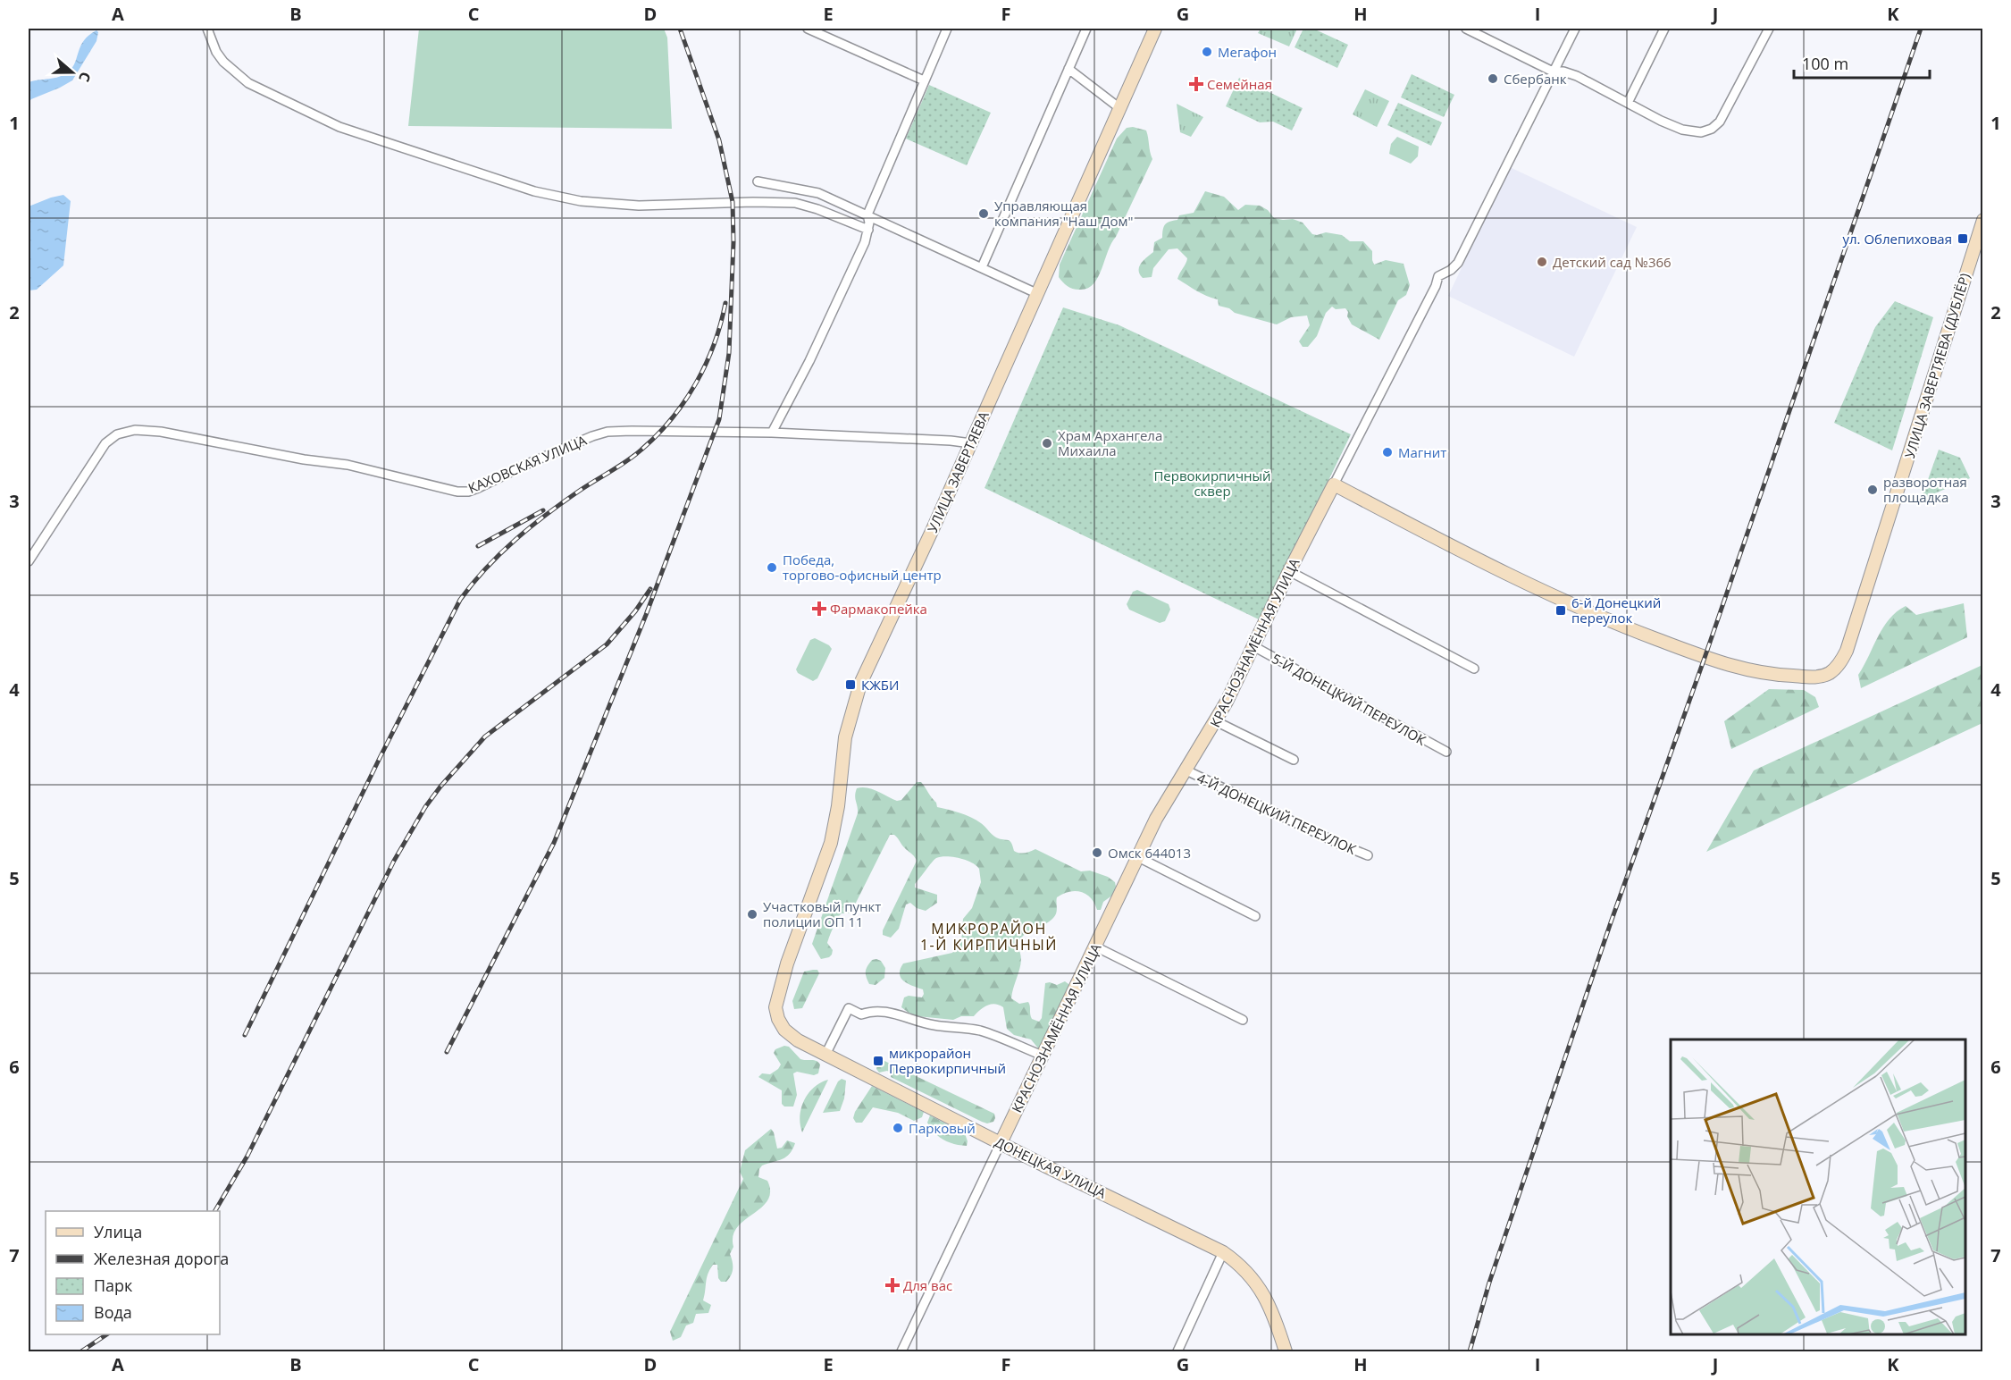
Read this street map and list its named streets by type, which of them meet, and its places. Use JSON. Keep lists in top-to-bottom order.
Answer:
{
  "streets": {
    "street": [
      "УЛИЦА ЗАВЕРТЯЕВА (ДУБЛЁР)",
      "КАХОВСКАЯ УЛИЦА",
      "УЛИЦА ЗАВЕРТЯЕВА",
      "КРАСНОЗНАМЁННАЯ УЛИЦА",
      "5-Й ДОНЕЦКИЙ ПЕРЕУЛОК",
      "4-Й ДОНЕЦКИЙ ПЕРЕУЛОК",
      "ДОНЕЦКАЯ УЛИЦА"
    ]
  },
  "crossings": [
    ["УЛИЦА ЗАВЕРТЯЕВА (ДУБЛЁР)", "КРАСНОЗНАМЁННАЯ УЛИЦА"],
    ["КАХОВСКАЯ УЛИЦА", "УЛИЦА ЗАВЕРТЯЕВА"],
    ["УЛИЦА ЗАВЕРТЯЕВА", "ДОНЕЦКАЯ УЛИЦА"],
    ["КРАСНОЗНАМЁННАЯ УЛИЦА", "5-Й ДОНЕЦКИЙ ПЕРЕУЛОК"],
    ["КРАСНОЗНАМЁННАЯ УЛИЦА", "4-Й ДОНЕЦКИЙ ПЕРЕУЛОК"],
    ["КРАСНОЗНАМЁННАЯ УЛИЦА", "ДОНЕЦКАЯ УЛИЦА"]
  ],
  "districts": ["МИКРОРАЙОН 1-Й КИРПИЧНЫЙ"],
  "parks": ["Первокирпичный сквер"],
  "places": {
    "other": [
      "Мегафон",
      "Сбербанк",
      "Управляющая компания \"Наш Дом\"",
      "Детский сад №366",
      "Храм Архангела Михаила",
      "Магнит",
      "разворотная площадка",
      "Победа, торгово-офисный центр",
      "Омск 644013",
      "Участковый пункт полиции ОП 11",
      "Парковый"
    ],
    "health": ["Семейная", "Фармакопейка", "Для вас"],
    "transit": [
      "ул. Облепиховая",
      "6-й Донецкий переулок",
      "КЖБИ",
      "микрорайон Первокирпичный"
    ]
  },
  "legend": [
    "Улица",
    "Железная дорога",
    "Парк",
    "Вода"
  ],
  "scale_bar": "100 m",
  "north": "right",
  "grid": {
    "columns": [
      "A",
      "B",
      "C",
      "D",
      "E",
      "F",
      "G",
      "H",
      "I",
      "J",
      "K"
    ],
    "rows": [
      "1",
      "2",
      "3",
      "4",
      "5",
      "6",
      "7"
    ]
  }
}
